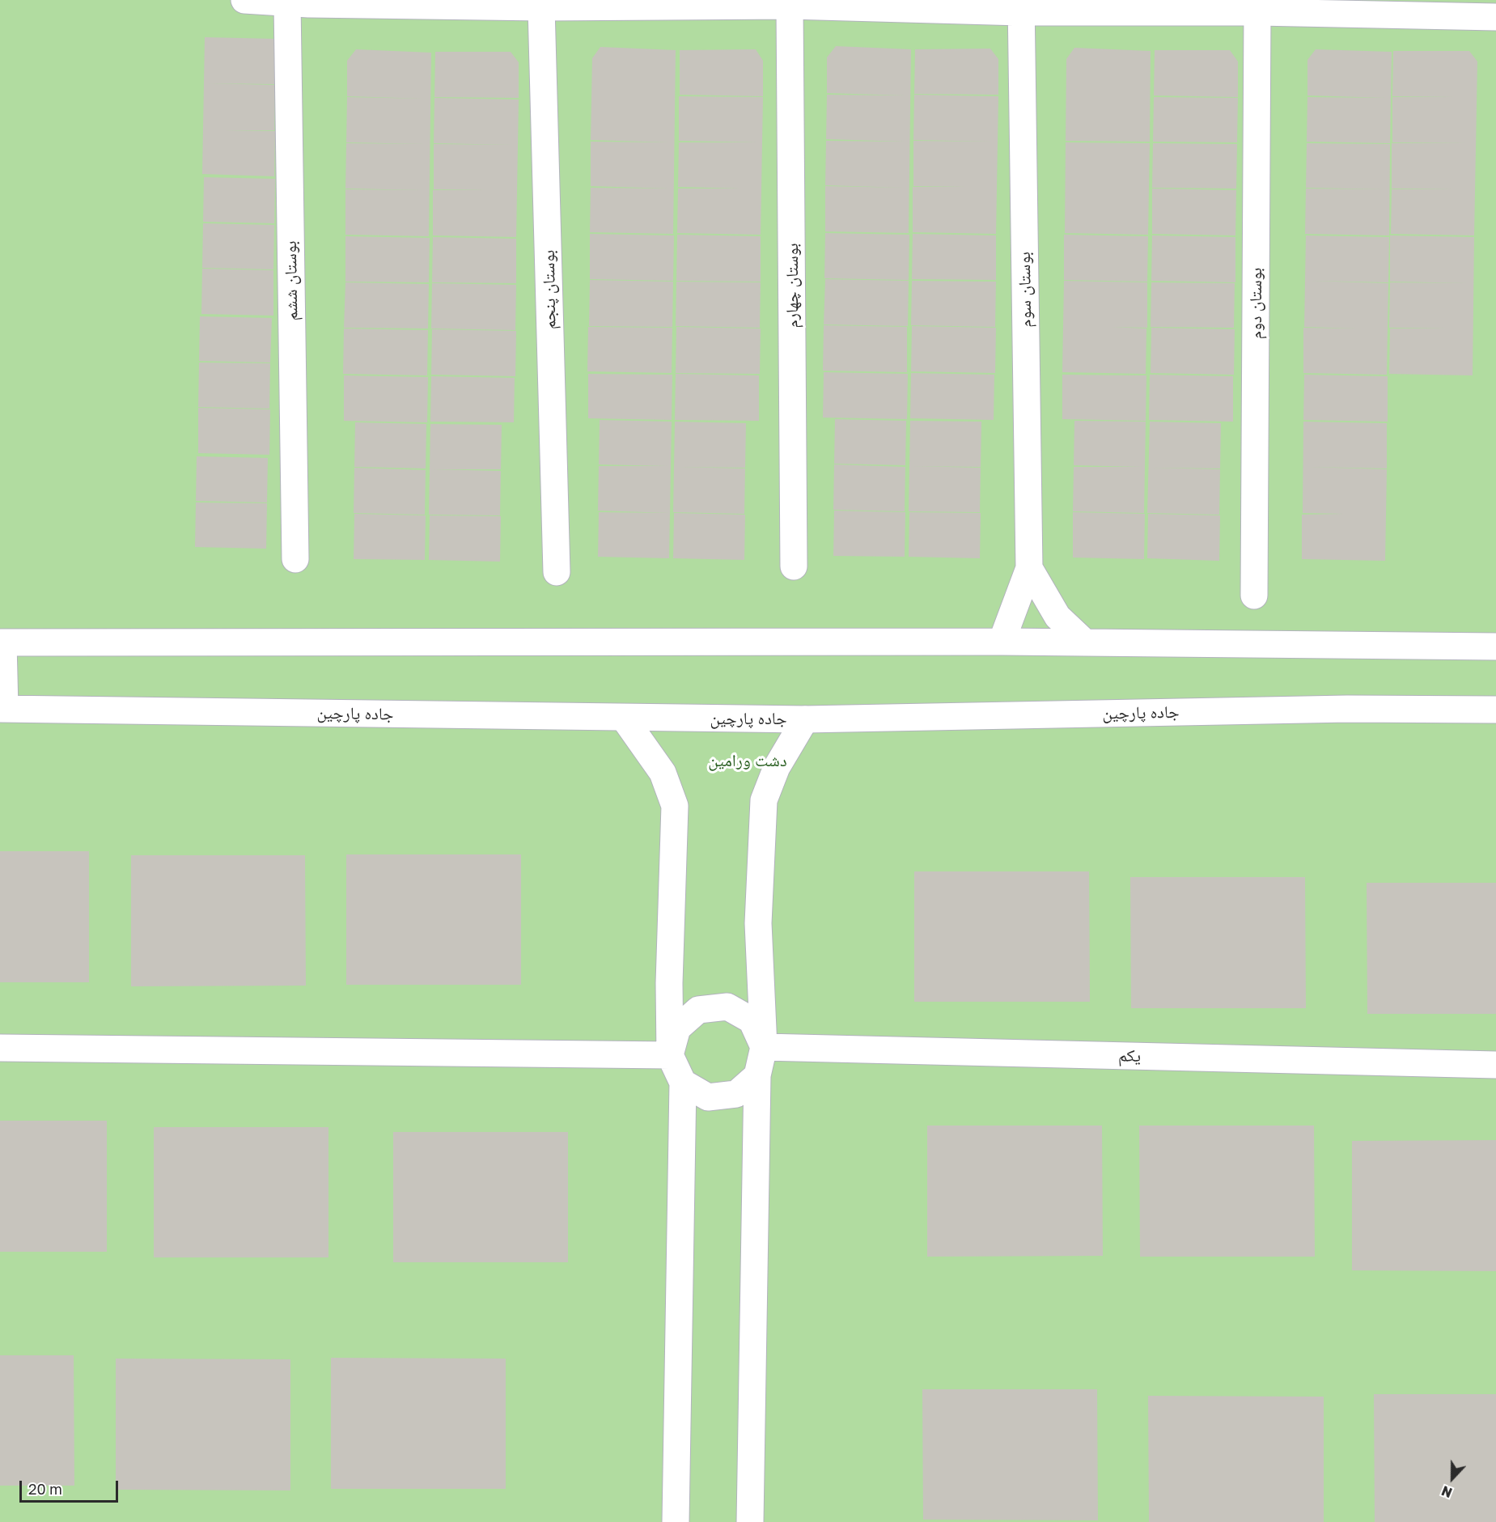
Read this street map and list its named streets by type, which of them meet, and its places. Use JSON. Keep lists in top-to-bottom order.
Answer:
{
  "streets": {
    "street": [
      "بوستان ششم",
      "بوستان چهارم",
      "بوستان پنجم",
      "بوستان سوم",
      "بوستان دوم",
      "جاده پارچین",
      "یکم"
    ]
  },
  "parks": ["دشت ورامین"],
  "scale_bar": "20 m",
  "north": "bottom"
}
